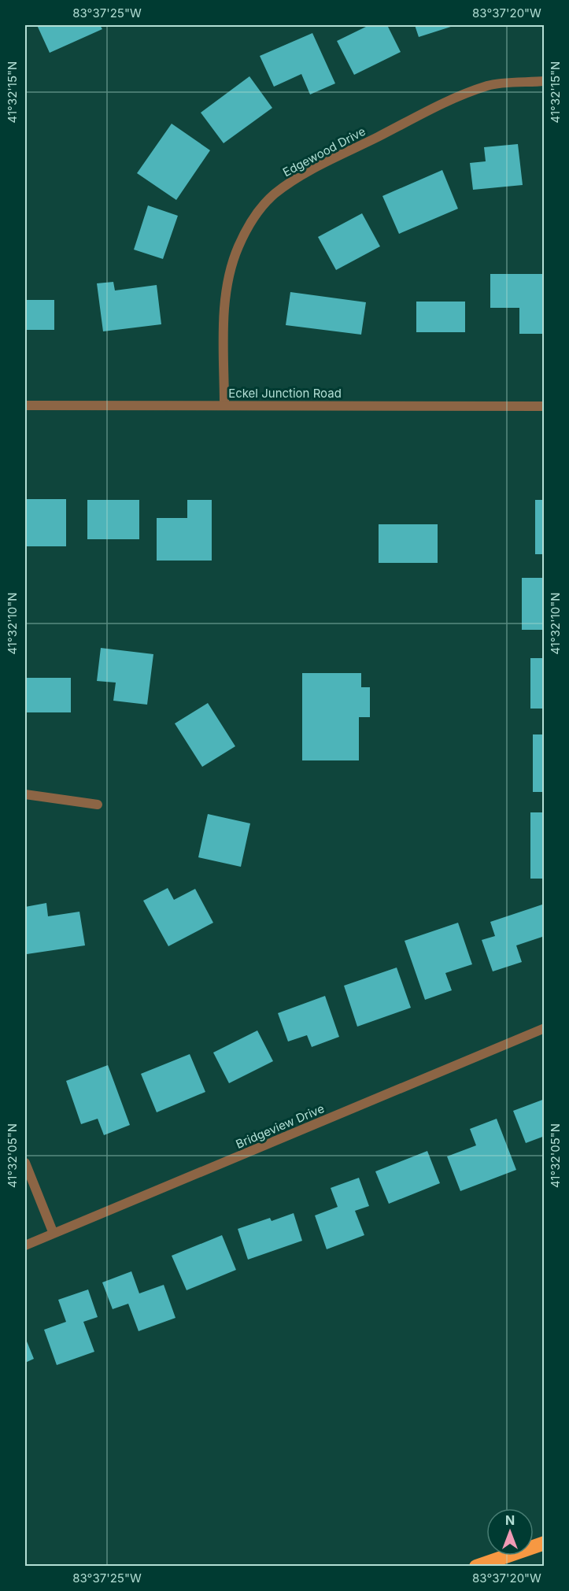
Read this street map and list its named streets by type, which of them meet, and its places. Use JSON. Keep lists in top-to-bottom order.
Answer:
{
  "streets": {
    "street": ["Edgewood Drive", "Eckel Junction Road", "Bridgeview Drive"]
  },
  "crossings": [
    ["Edgewood Drive", "Eckel Junction Road"]
  ],
  "north": "top",
  "coordinates": [
    "83°37'25\"W",
    "83°37'20\"W",
    "41°32'15\"N",
    "41°32'10\"N",
    "41°32'05\"N"
  ]
}
